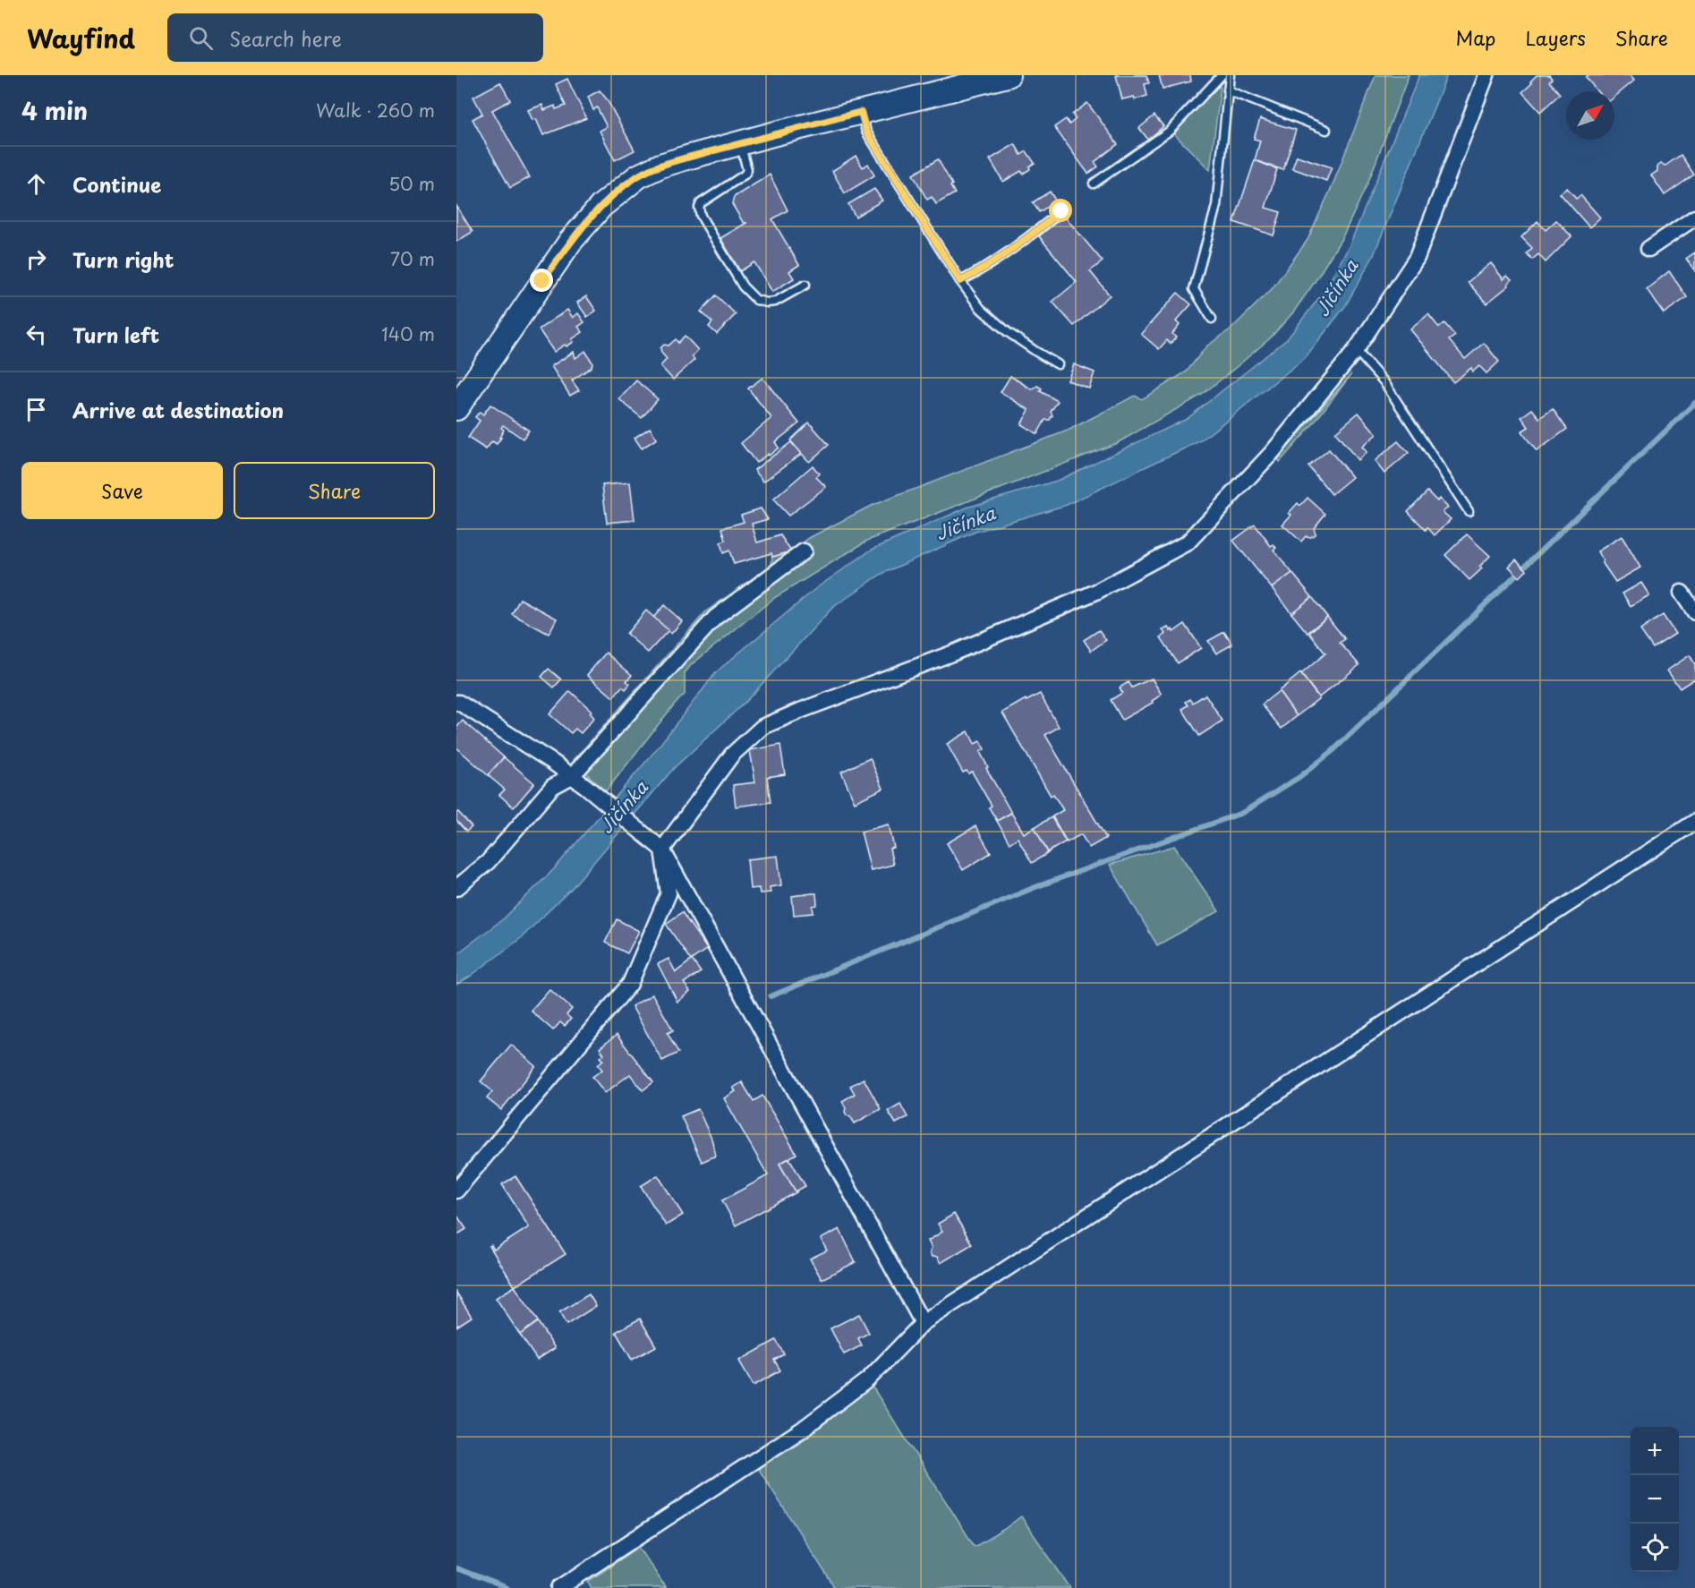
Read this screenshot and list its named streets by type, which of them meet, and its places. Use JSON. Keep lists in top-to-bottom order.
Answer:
{
  "water": ["Jičínka"],
  "north": "top right",
  "page": {
    "header": "Wayfind",
    "search": "Search here",
    "nav": ["Map", "Layers", "Share"],
    "heading": ["4 min", "Walk · 260 m"],
    "list": [
      ["Continue", "50 m"],
      ["Turn right", "70 m"],
      ["Turn left", "140 m"],
      "Arrive at destination"
    ],
    "buttons": ["Save", "Share"],
    "map_buttons": ["+", "−"]
  }
}
